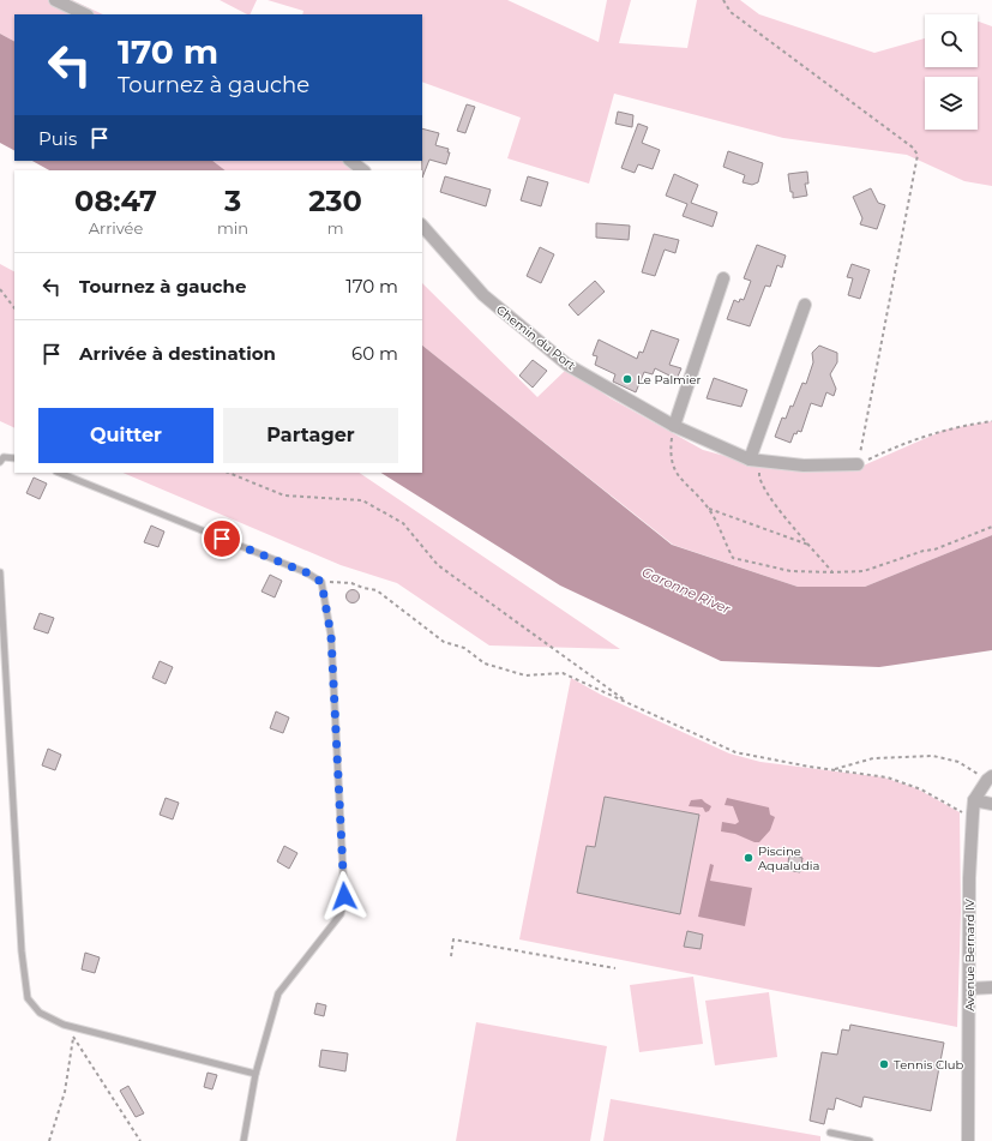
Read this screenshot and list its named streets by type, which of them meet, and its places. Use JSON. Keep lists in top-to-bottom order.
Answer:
{
  "streets": {
    "street": ["Chemin du Port", "Avenue Bernard IV"]
  },
  "water": ["Garonne River"],
  "places": ["Le Palmier", "Piscine Aqualudia", "Tennis Club"],
  "page": {
    "turn": ["170 m", "Tournez à gauche"],
    "then": "Puis",
    "eta": [
      "08:47",
      "Arrivée",
      "3",
      "min",
      "230",
      "m"
    ],
    "list": [
      {
        "name": "Tournez à gauche",
        "value": "170 m"
      },
      {
        "name": "Arrivée à destination",
        "value": "60 m"
      }
    ],
    "buttons": ["Quitter", "Partager"]
  }
}
